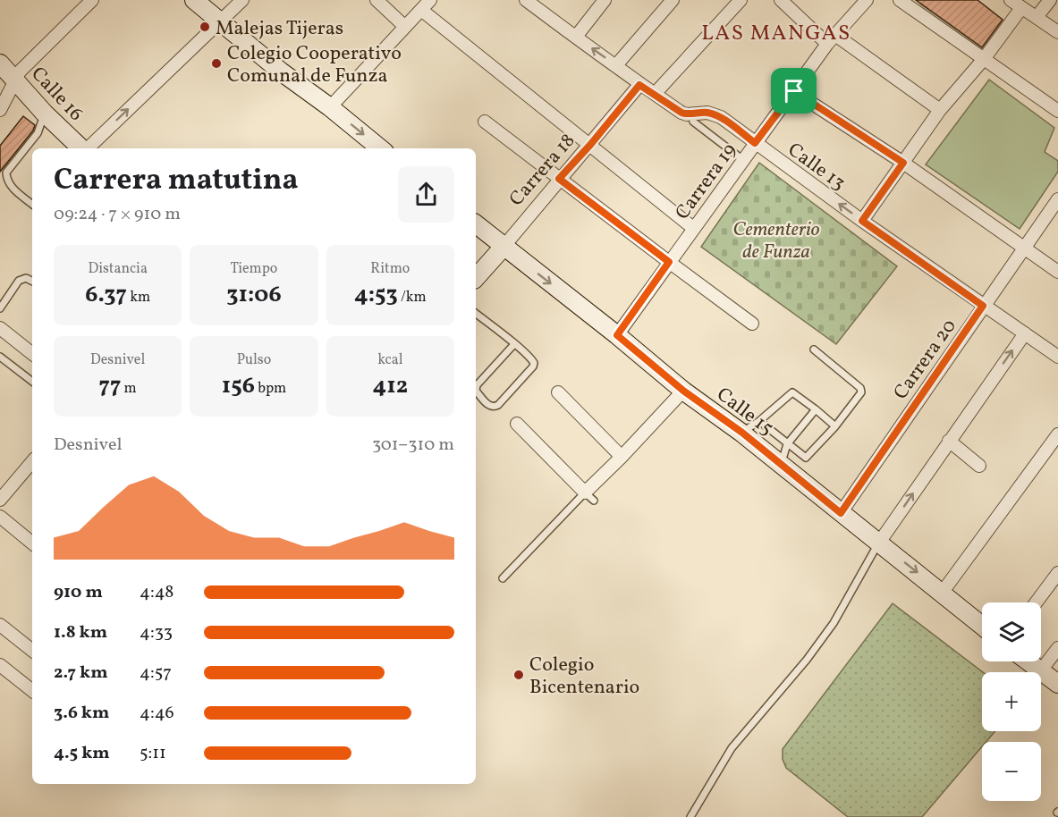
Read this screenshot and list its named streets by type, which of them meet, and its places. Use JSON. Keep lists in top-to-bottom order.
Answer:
{
  "streets": {
    "street": [
      "Calle 16",
      "Calle 13",
      "Carrera 18",
      "Carrera 19",
      "Carrera 20",
      "Calle 15"
    ]
  },
  "crossings": [
    ["Calle 13", "Carrera 18"],
    ["Calle 13", "Carrera 19"],
    ["Calle 13", "Carrera 20"],
    ["Carrera 18", "Calle 15"],
    ["Carrera 19", "Calle 15"],
    ["Carrera 20", "Calle 15"]
  ],
  "districts": ["LAS MANGAS"],
  "parks": ["Cementerio de Funza"],
  "places": ["Malejas Tijeras", "Colegio Cooperativo Comunal de Funza", "Colegio Bicentenario"],
  "page": {
    "heading": ["Carrera matutina", "09:24 · 7 × 910 m"],
    "stats": [
      ["Distancia", "6.37 km"],
      ["Tiempo", "31:06"],
      ["Ritmo", "4:53 /km"],
      ["Desnivel", "77 m"],
      ["Pulso", "156 bpm"],
      ["kcal", "412"]
    ],
    "chart": ["Desnivel", "301–310 m"],
    "list": [
      {
        "name": "910 m",
        "note": "4:48"
      },
      {
        "name": "1.8 km",
        "note": "4:33"
      },
      {
        "name": "2.7 km",
        "note": "4:57"
      },
      {
        "name": "3.6 km",
        "note": "4:46"
      },
      {
        "name": "4.5 km",
        "note": "5:11"
      }
    ],
    "map_buttons": ["+", "−"]
  }
}
